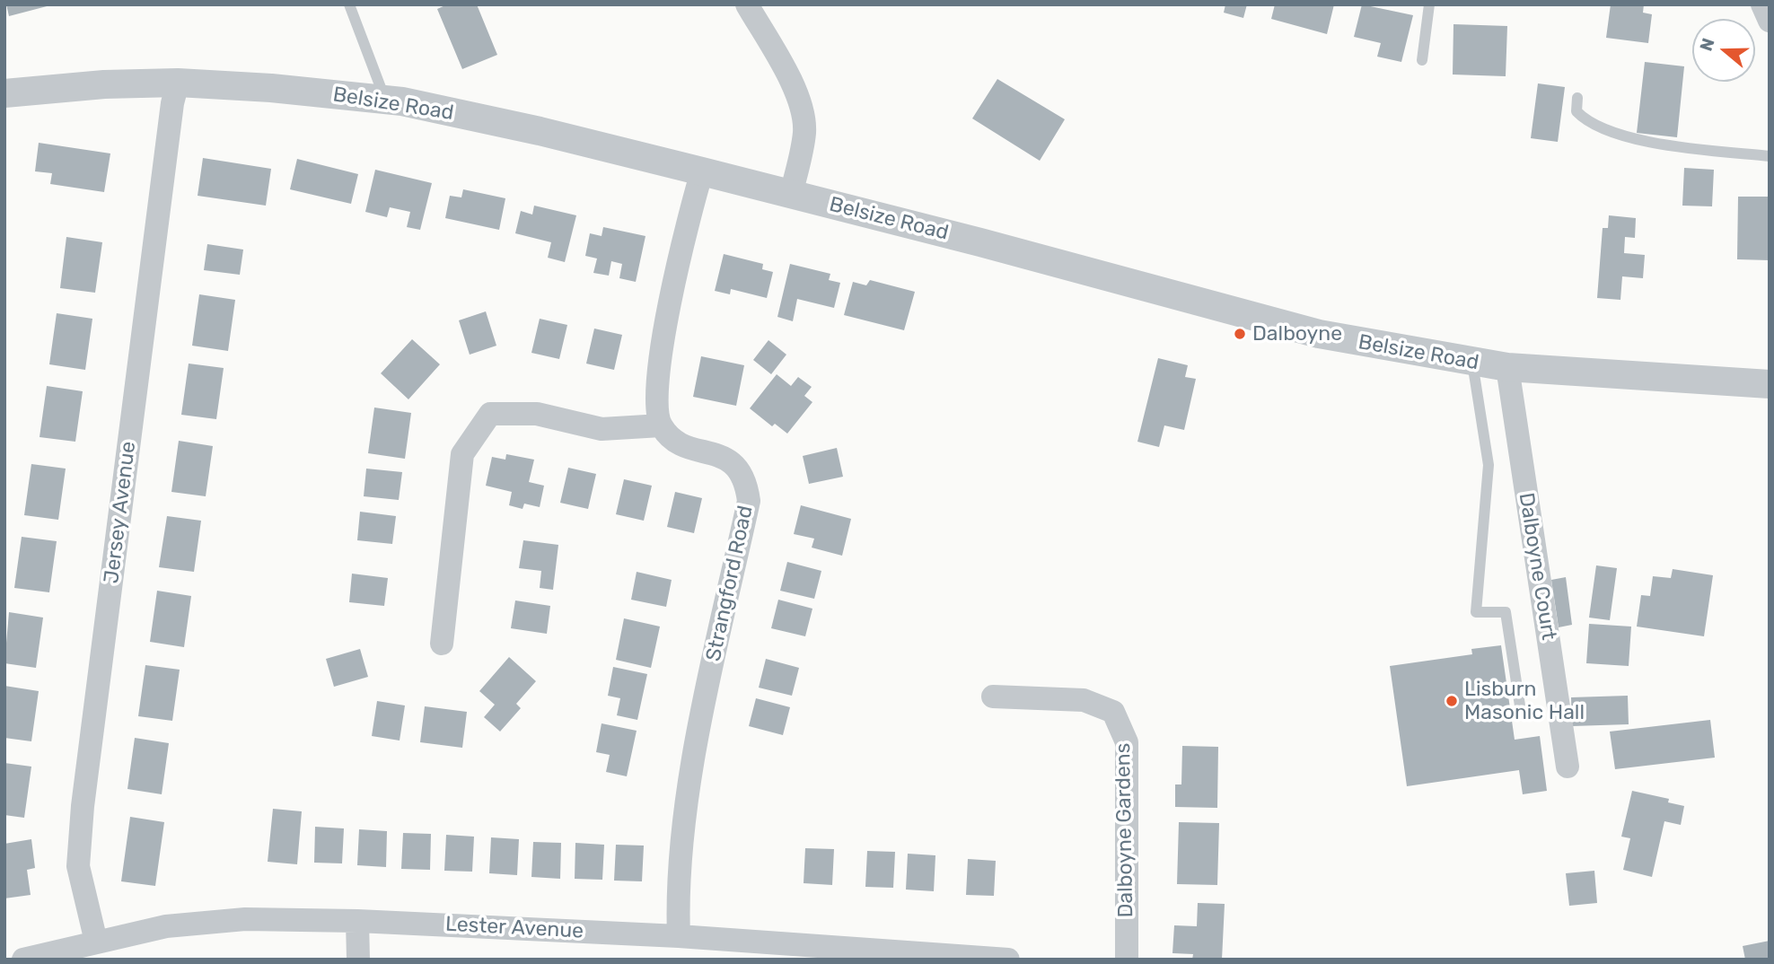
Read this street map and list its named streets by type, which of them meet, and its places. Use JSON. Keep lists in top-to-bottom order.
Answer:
{
  "streets": {
    "street": [
      "Belsize Road",
      "Jersey Avenue",
      "Dalboyne Court",
      "Strangford Road",
      "Dalboyne Gardens",
      "Lester Avenue"
    ]
  },
  "crossings": [
    ["Belsize Road", "Jersey Avenue"],
    ["Belsize Road", "Dalboyne Court"],
    ["Jersey Avenue", "Lester Avenue"],
    ["Strangford Road", "Lester Avenue"]
  ],
  "places": ["Dalboyne", "Lisburn Masonic Hall"],
  "north": "left"
}
